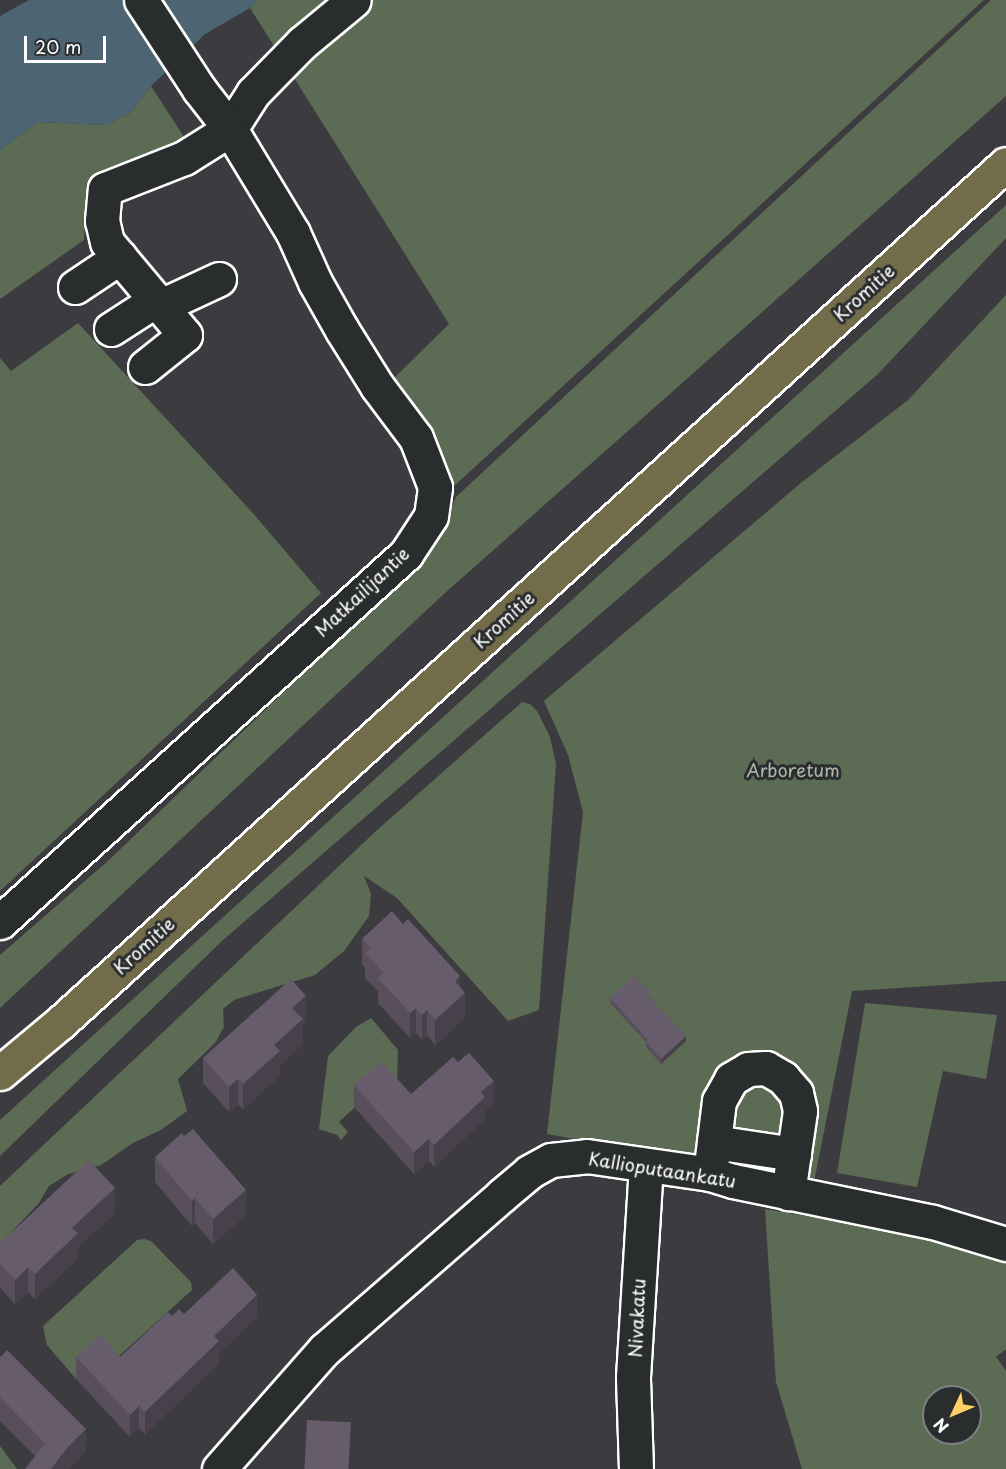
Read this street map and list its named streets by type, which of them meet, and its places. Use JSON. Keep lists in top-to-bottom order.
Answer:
{
  "streets": {
    "main road": ["Kromitie"],
    "street": ["Matkailijantie", "Kallioputaankatu", "Nivakatu"]
  },
  "crossings": [
    ["Kallioputaankatu", "Nivakatu"]
  ],
  "parks": ["Arboretum"],
  "scale_bar": "20 m",
  "north": "bottom left"
}
